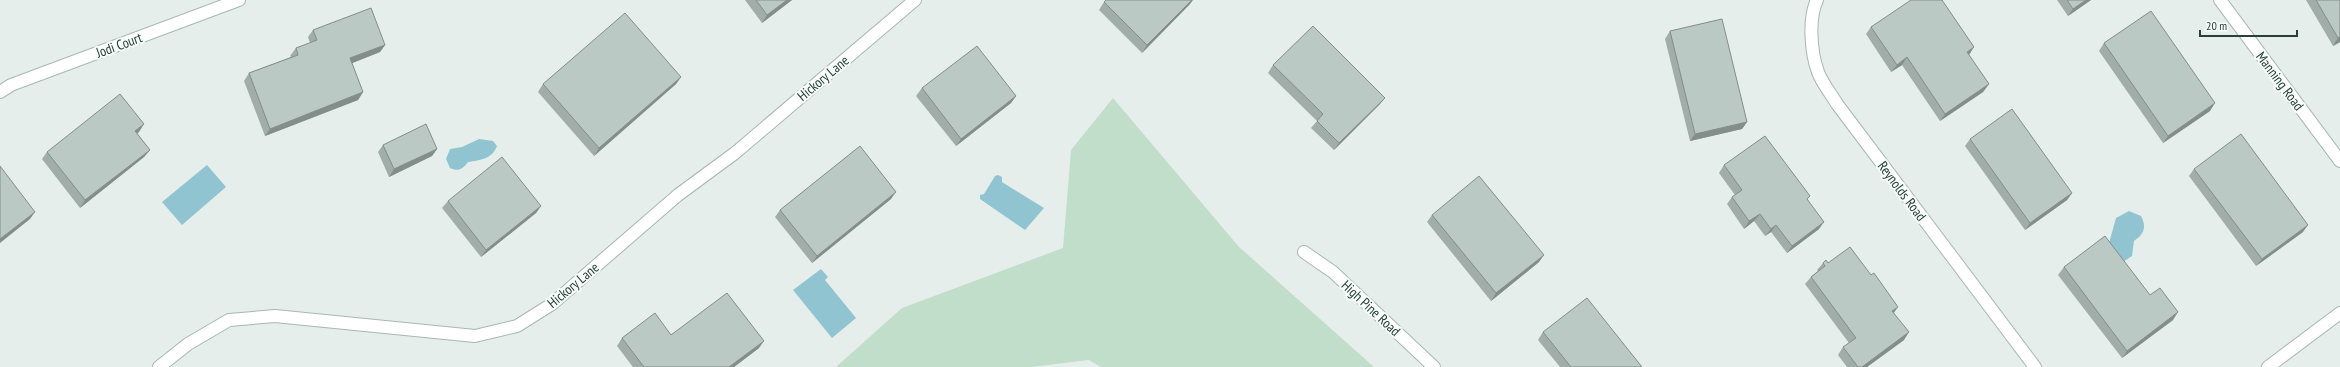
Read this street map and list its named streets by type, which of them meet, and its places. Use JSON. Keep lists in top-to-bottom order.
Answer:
{
  "streets": {
    "street": [
      "Jodi Court",
      "Hickory Lane",
      "Manning Road",
      "Reynolds Road",
      "High Pine Road"
    ]
  },
  "scale_bar": "20 m"
}
